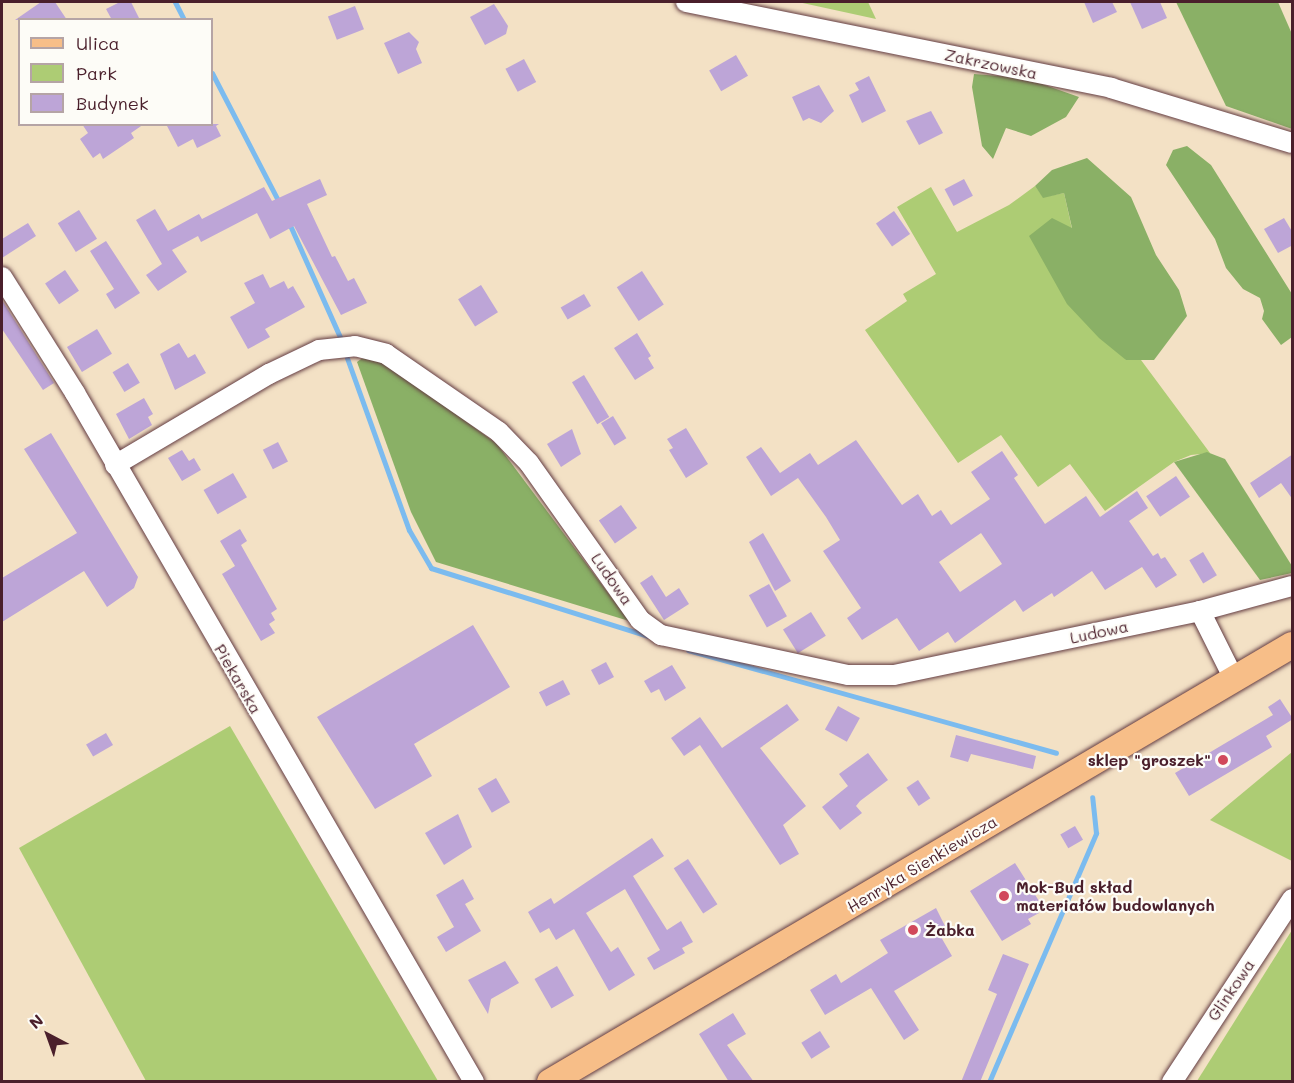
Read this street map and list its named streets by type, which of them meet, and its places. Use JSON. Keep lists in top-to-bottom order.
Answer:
{
  "streets": {
    "main road": ["Henryka Sienkiewicza"],
    "street": [
      "Zakrzowska",
      "Ludowa",
      "Piekarska",
      "Glinkowa"
    ]
  },
  "crossings": [
    ["Ludowa", "Piekarska"]
  ],
  "places": ["sklep \"groszek\"", "Mok-Bud skład materiałów budowlanych", "Żabka"],
  "legend": ["Ulica", "Park", "Budynek"],
  "north": "top left"
}
